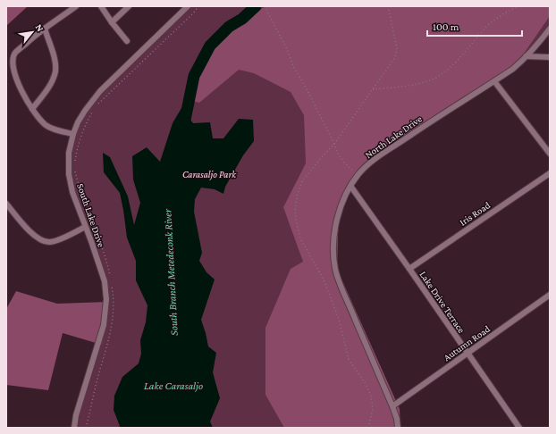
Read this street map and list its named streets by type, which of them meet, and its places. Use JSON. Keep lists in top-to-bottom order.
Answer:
{
  "streets": {
    "street": [
      "North Lake Drive",
      "Iris Road",
      "South Lake Drive",
      "Lake Drive Terrace",
      "Autumn Road"
    ]
  },
  "crossings": [
    ["North Lake Drive", "Lake Drive Terrace"],
    ["North Lake Drive", "Autumn Road"],
    ["Iris Road", "Lake Drive Terrace"],
    ["Lake Drive Terrace", "Autumn Road"]
  ],
  "water": ["South Branch Metedeconk River", "Lake Carasaljo"],
  "parks": ["Carasaljo Park"],
  "scale_bar": "100 m",
  "north": "top right"
}
